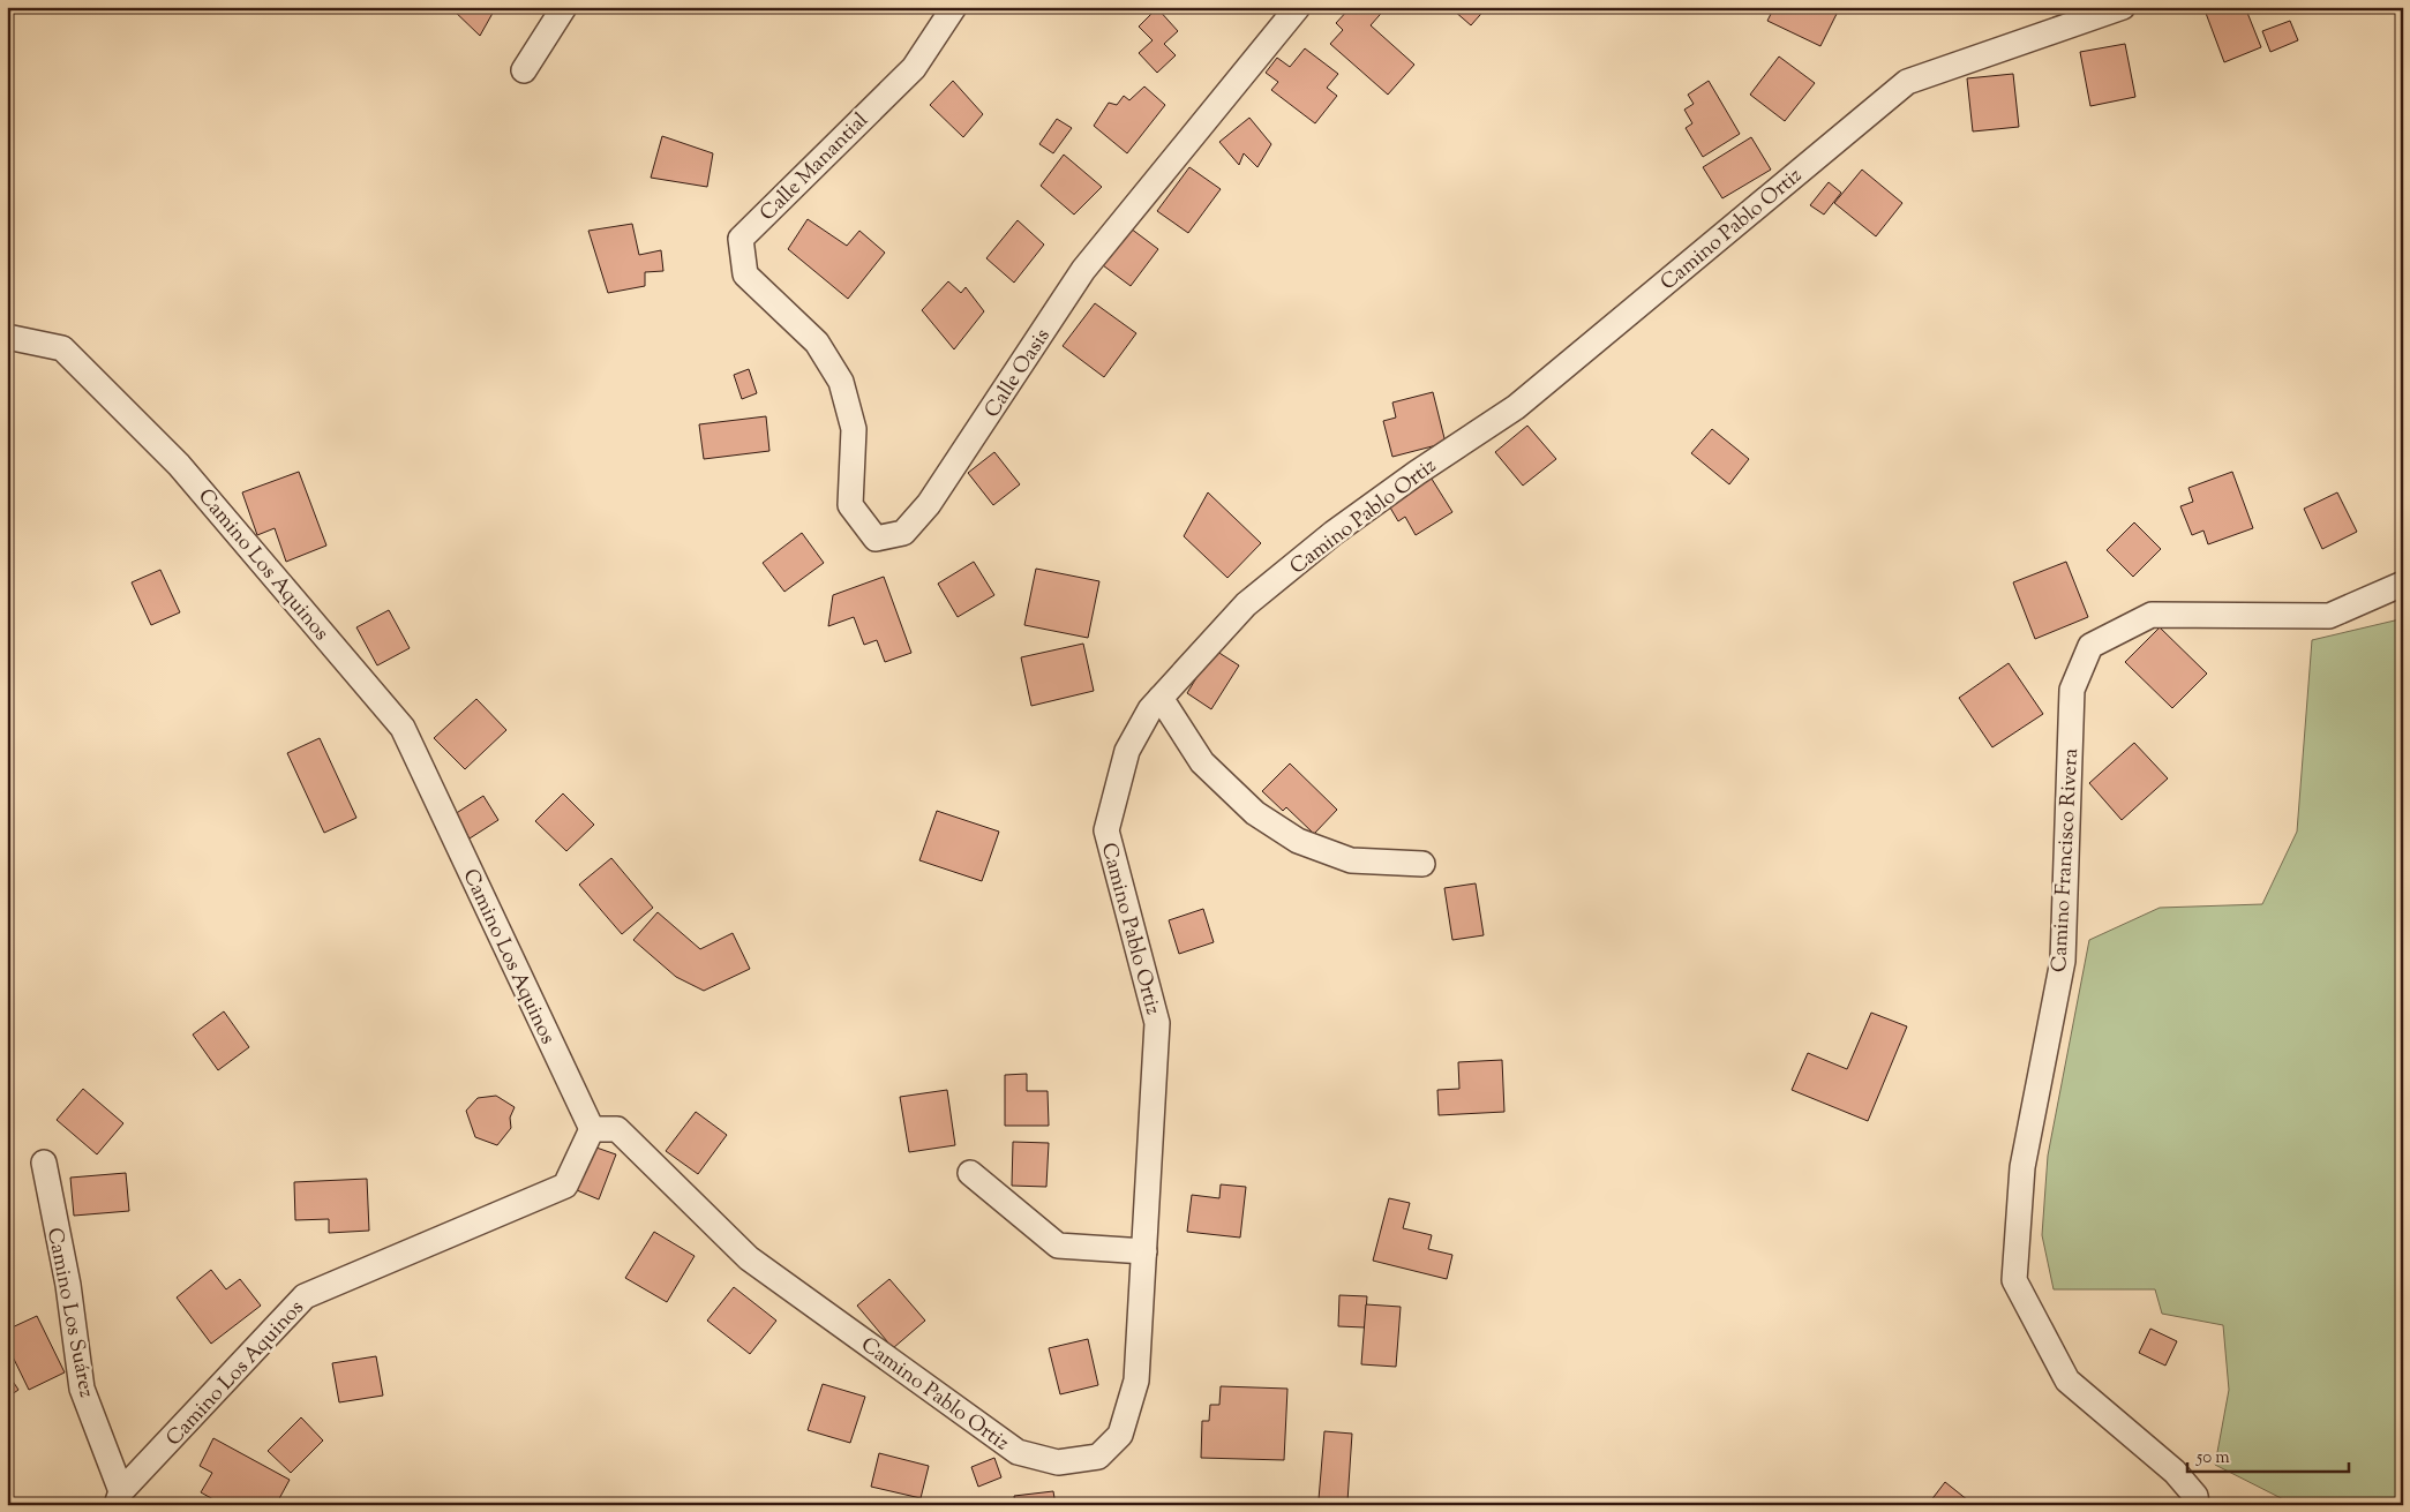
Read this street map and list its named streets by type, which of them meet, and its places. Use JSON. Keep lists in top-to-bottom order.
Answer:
{
  "streets": {
    "street": [
      "Calle Manantial",
      "Camino Pablo Ortiz",
      "Calle Oasis",
      "Camino Los Aquinos",
      "Camino Francisco Rivera",
      "Camino Los Suárez"
    ]
  },
  "crossings": [
    ["Calle Manantial", "Calle Oasis"],
    ["Camino Pablo Ortiz", "Camino Los Aquinos"],
    ["Camino Los Aquinos", "Camino Los Suárez"]
  ],
  "scale_bar": "50 m"
}
